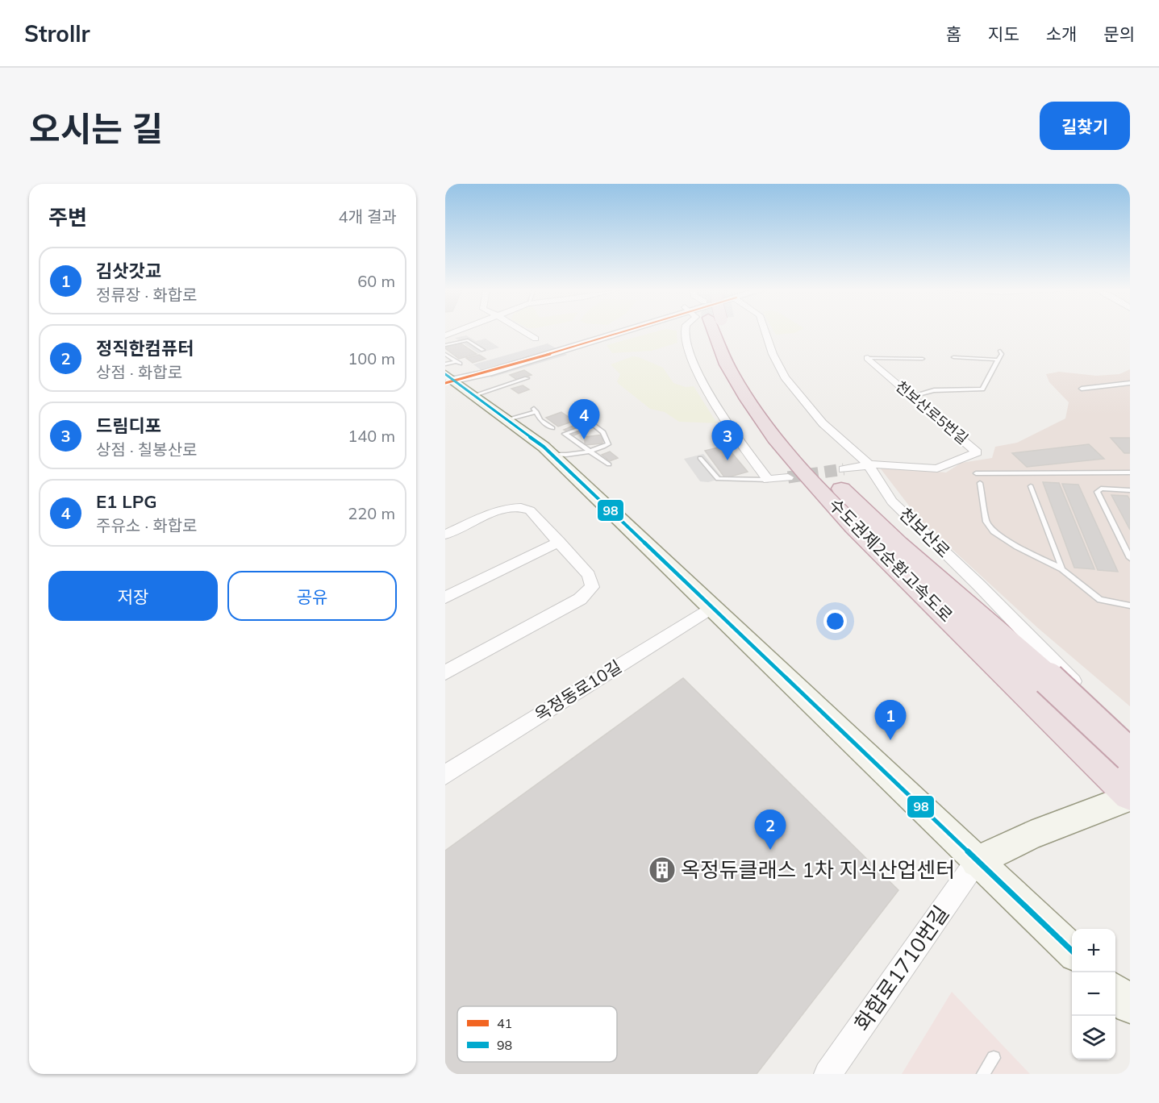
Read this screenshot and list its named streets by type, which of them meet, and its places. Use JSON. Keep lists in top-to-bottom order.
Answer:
{
  "streets": {
    "highway": ["수도권제2순환고속도로"],
    "street": [
      "천보산로5번길",
      "천보산로",
      "옥정동로10길",
      "화합로1710번길"
    ]
  },
  "crossings": [
    ["천보산로5번길", "천보산로"]
  ],
  "places": {
    "building": ["옥정듀클래스 1차 지식산업센터"]
  },
  "lines": ["transit line 41", "transit line 98"],
  "legend": ["41", "98"],
  "page": {
    "header": "Strollr",
    "nav": [
      "홈",
      "지도",
      "소개",
      "문의"
    ],
    "title": "오시는 길",
    "buttons": [
      "길찾기",
      ["저장", "공유"]
    ],
    "heading": ["주변", "4개 결과"],
    "list": [
      {
        "mark": "1",
        "name": "김삿갓교",
        "note": "정류장 · 화합로",
        "value": "60 m"
      },
      {
        "mark": "2",
        "name": "정직한컴퓨터",
        "note": "상점 · 화합로",
        "value": "100 m"
      },
      {
        "mark": "3",
        "name": "드림디포",
        "note": "상점 · 칠봉산로",
        "value": "140 m"
      },
      {
        "mark": "4",
        "name": "E1 LPG",
        "note": "주유소 · 화합로",
        "value": "220 m"
      }
    ],
    "pins": [
      "4",
      "3",
      "1",
      "2"
    ],
    "map_buttons": ["+", "−"]
  }
}
